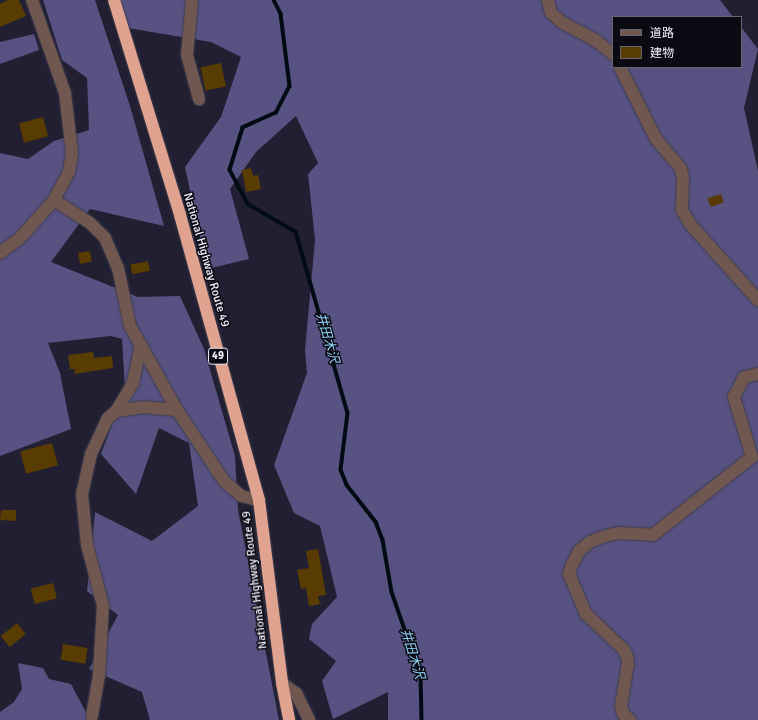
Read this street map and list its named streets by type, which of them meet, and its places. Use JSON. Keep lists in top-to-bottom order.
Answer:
{
  "streets": {
    "highway": ["National Highway Route 49", "49"]
  },
  "water": ["井田木沢"],
  "legend": ["道路", "建物"]
}
